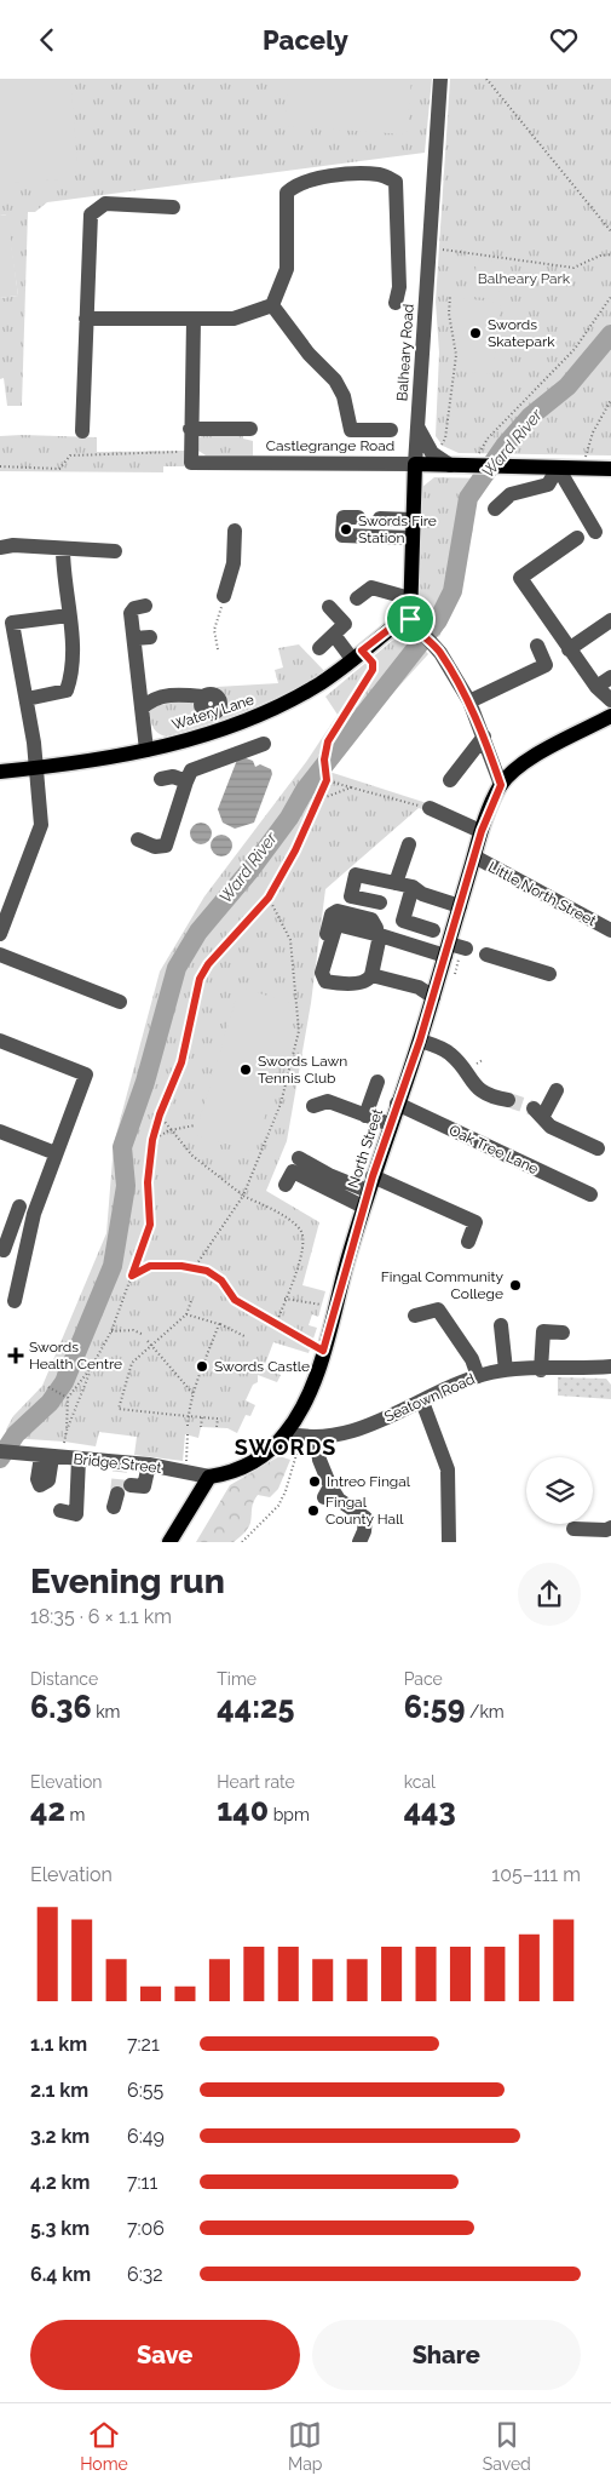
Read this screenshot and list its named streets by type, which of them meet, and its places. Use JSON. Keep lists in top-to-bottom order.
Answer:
{
  "streets": {
    "main road": [
      "Balheary Road",
      "Castlegrange Road",
      "Watery Lane",
      "North Street"
    ],
    "street": [
      "Little North Street",
      "Oak Tree Lane",
      "Seatown Road",
      "Bridge Street"
    ]
  },
  "crossings": [
    ["Balheary Road", "Castlegrange Road"],
    ["Balheary Road", "Watery Lane"],
    ["Little North Street", "North Street"],
    ["North Street", "Oak Tree Lane"],
    ["North Street", "Seatown Road"],
    ["North Street", "Bridge Street"]
  ],
  "districts": ["SWORDS"],
  "water": ["Ward River"],
  "parks": ["Balheary Park"],
  "places": {
    "other": [
      "Swords Skatepark",
      "Swords Fire Station",
      "Swords Lawn Tennis Club",
      "Fingal Community College",
      "Swords Castle",
      "Intreo Fingal",
      "Fingal County Hall"
    ],
    "health": ["Swords Health Centre"]
  },
  "page": {
    "header": "Pacely",
    "heading": ["Evening run", "18:35 · 6 × 1.1 km"],
    "stats": [
      ["Distance", "6.36 km"],
      ["Time", "44:25"],
      ["Pace", "6:59 /km"],
      ["Elevation", "42 m"],
      ["Heart rate", "140 bpm"],
      ["kcal", "443"]
    ],
    "chart": ["Elevation", "105–111 m"],
    "list": [
      {
        "name": "1.1 km",
        "note": "7:21"
      },
      {
        "name": "2.1 km",
        "note": "6:55"
      },
      {
        "name": "3.2 km",
        "note": "6:49"
      },
      {
        "name": "4.2 km",
        "note": "7:11"
      },
      {
        "name": "5.3 km",
        "note": "7:06"
      },
      {
        "name": "6.4 km",
        "note": "6:32"
      }
    ],
    "buttons": ["Save", "Share"],
    "tabs": ["Home", "Map", "Saved"]
  }
}
